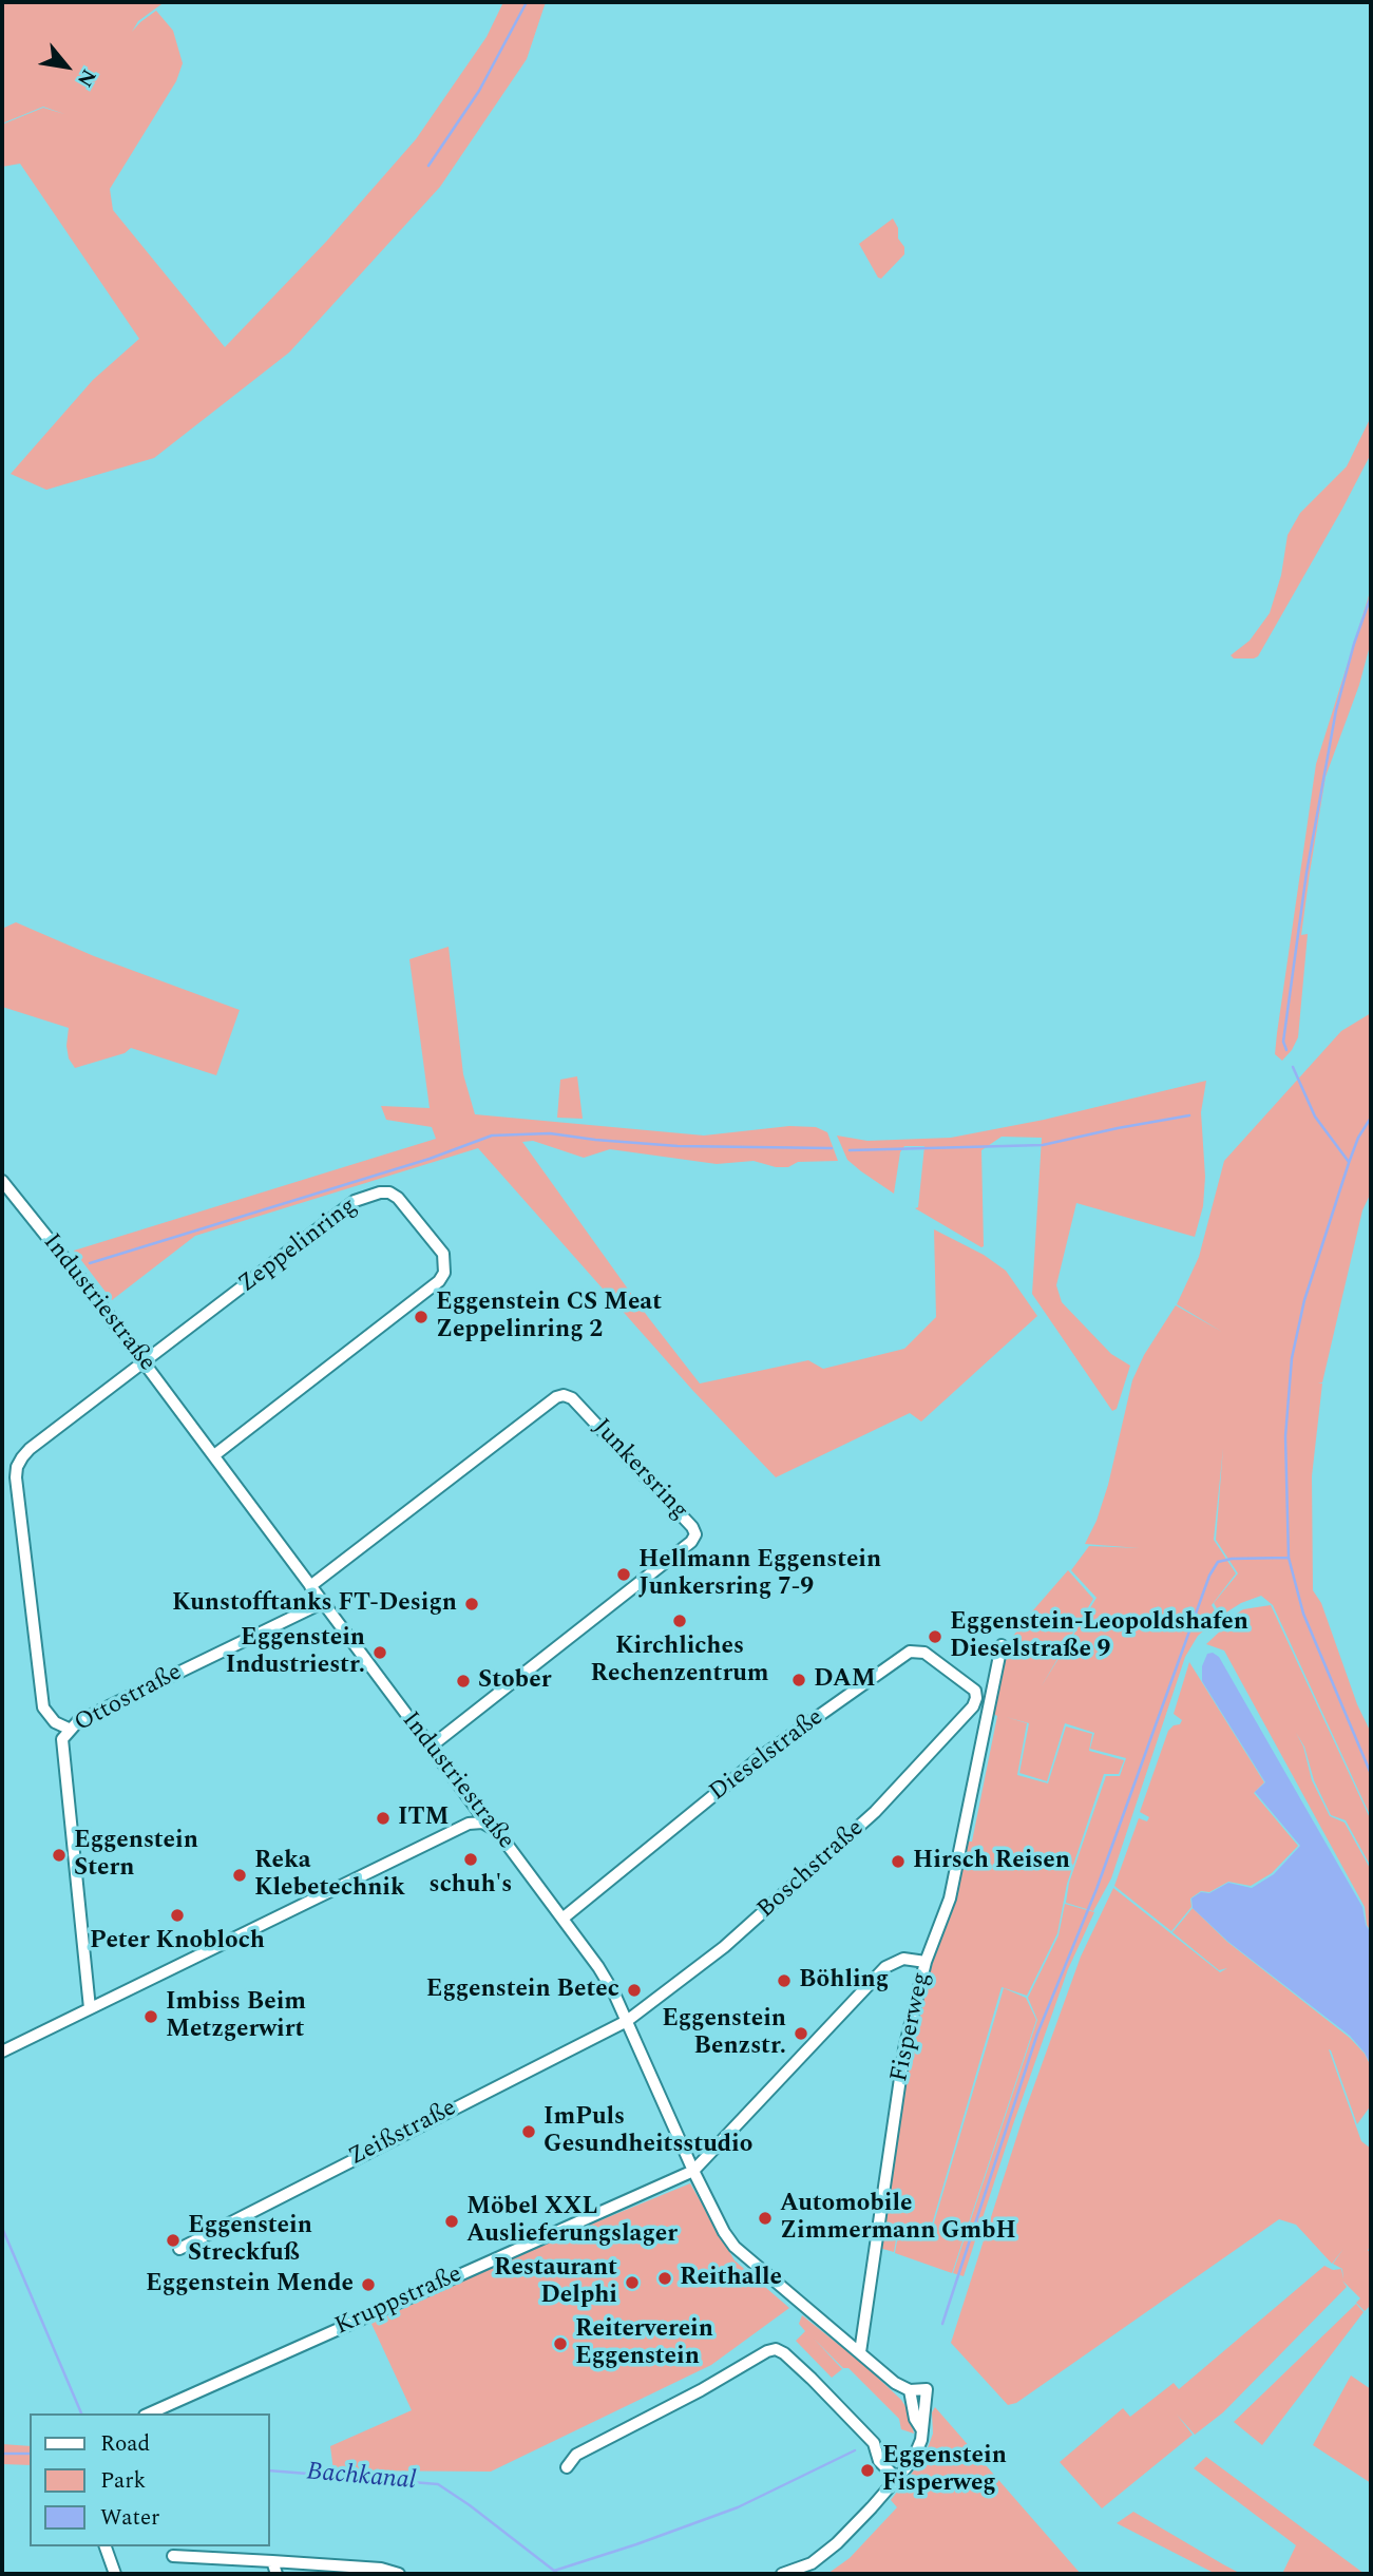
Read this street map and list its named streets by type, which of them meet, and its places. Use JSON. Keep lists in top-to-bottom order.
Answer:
{
  "streets": {
    "street": [
      "Zeppelinring",
      "Industriestraße",
      "Junkersring",
      "Ottostraße",
      "Dieselstraße",
      "Boschstraße",
      "Fisperweg",
      "Zeißstraße",
      "Kruppstraße"
    ]
  },
  "crossings": [
    ["Zeppelinring", "Industriestraße"],
    ["Zeppelinring", "Ottostraße"],
    ["Industriestraße", "Junkersring"],
    ["Industriestraße", "Ottostraße"],
    ["Industriestraße", "Dieselstraße"],
    ["Industriestraße", "Boschstraße"],
    ["Industriestraße", "Fisperweg"],
    ["Industriestraße", "Zeißstraße"],
    ["Industriestraße", "Kruppstraße"],
    ["Dieselstraße", "Boschstraße"],
    ["Boschstraße", "Zeißstraße"]
  ],
  "water": ["Bachkanal"],
  "places": [
    "Eggenstein CS Meat Zeppelinring 2",
    "Hellmann Eggenstein Junkersring 7-9",
    "Kunstofftanks FT-Design",
    "Kirchliches Rechenzentrum",
    "Eggenstein-Leopoldshafen Dieselstraße 9",
    "Eggenstein Industriestr.",
    "DAM",
    "Stober",
    "ITM",
    "Eggenstein Stern",
    "schuh's",
    "Hirsch Reisen",
    "Reka Klebetechnik",
    "Peter Knobloch",
    "Böhling",
    "Eggenstein Betec",
    "Imbiss Beim Metzgerwirt",
    "Eggenstein Benzstr.",
    "ImPuls Gesundheitsstudio",
    "Automobile Zimmermann GmbH",
    "Möbel XXL Auslieferungslager",
    "Eggenstein Streckfuß",
    "Reithalle",
    "Restaurant Delphi",
    "Eggenstein Mende",
    "Reiterverein Eggenstein",
    "Eggenstein Fisperweg"
  ],
  "legend": ["Road", "Park", "Water"],
  "north": "bottom right"
}
